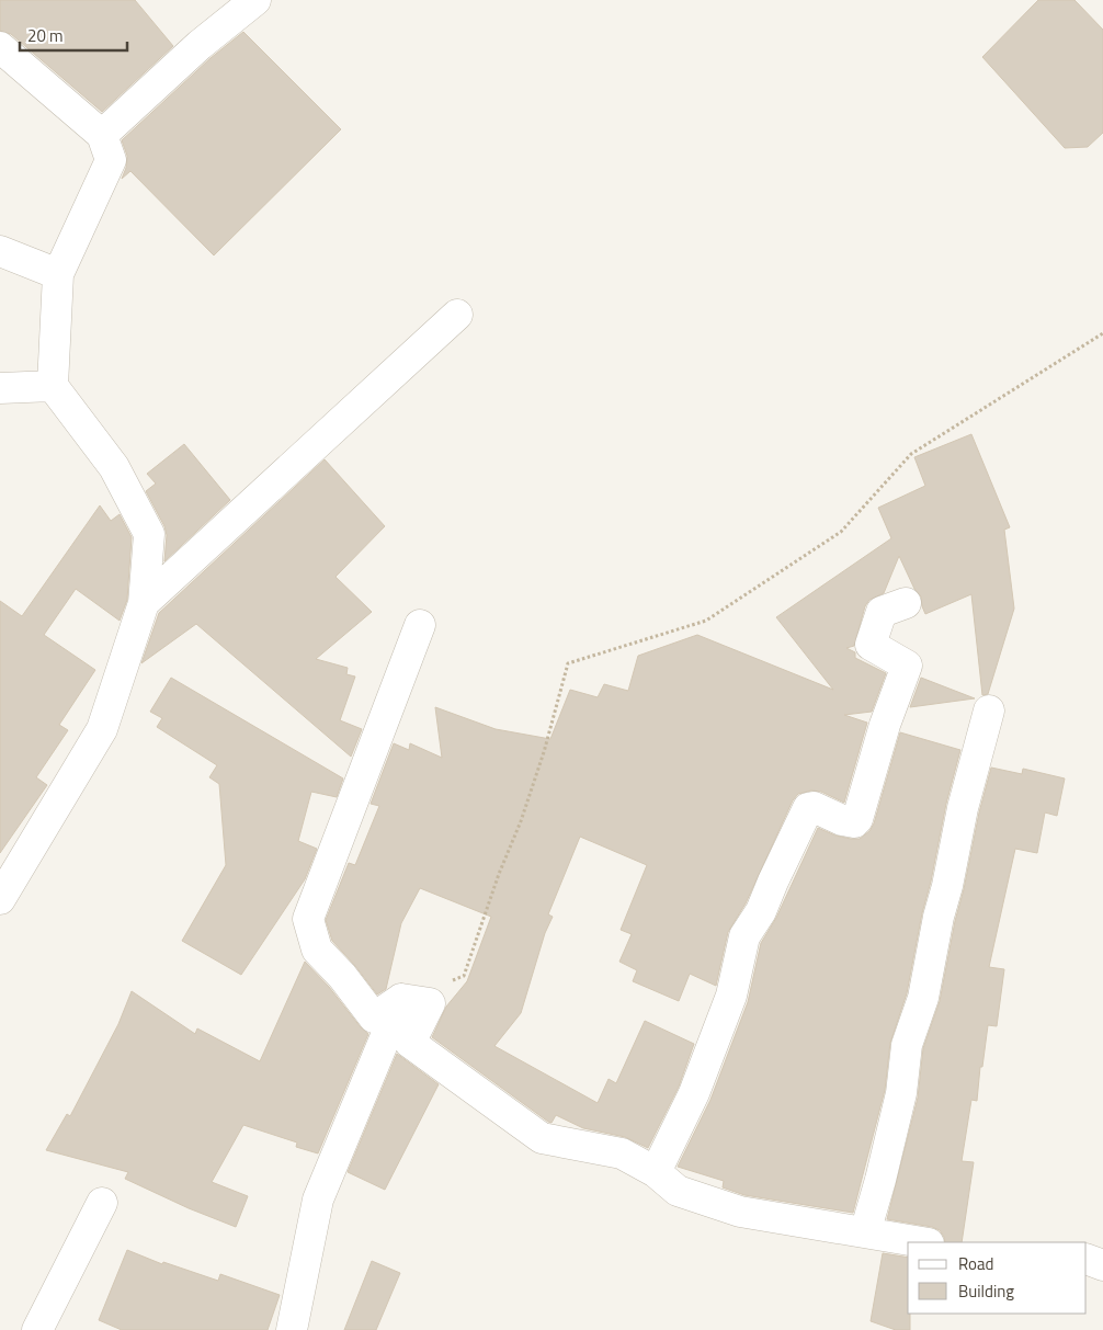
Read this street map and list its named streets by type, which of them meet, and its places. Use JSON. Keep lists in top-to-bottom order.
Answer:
{
  "legend": ["Road", "Building"],
  "scale_bar": "20 m"
}
